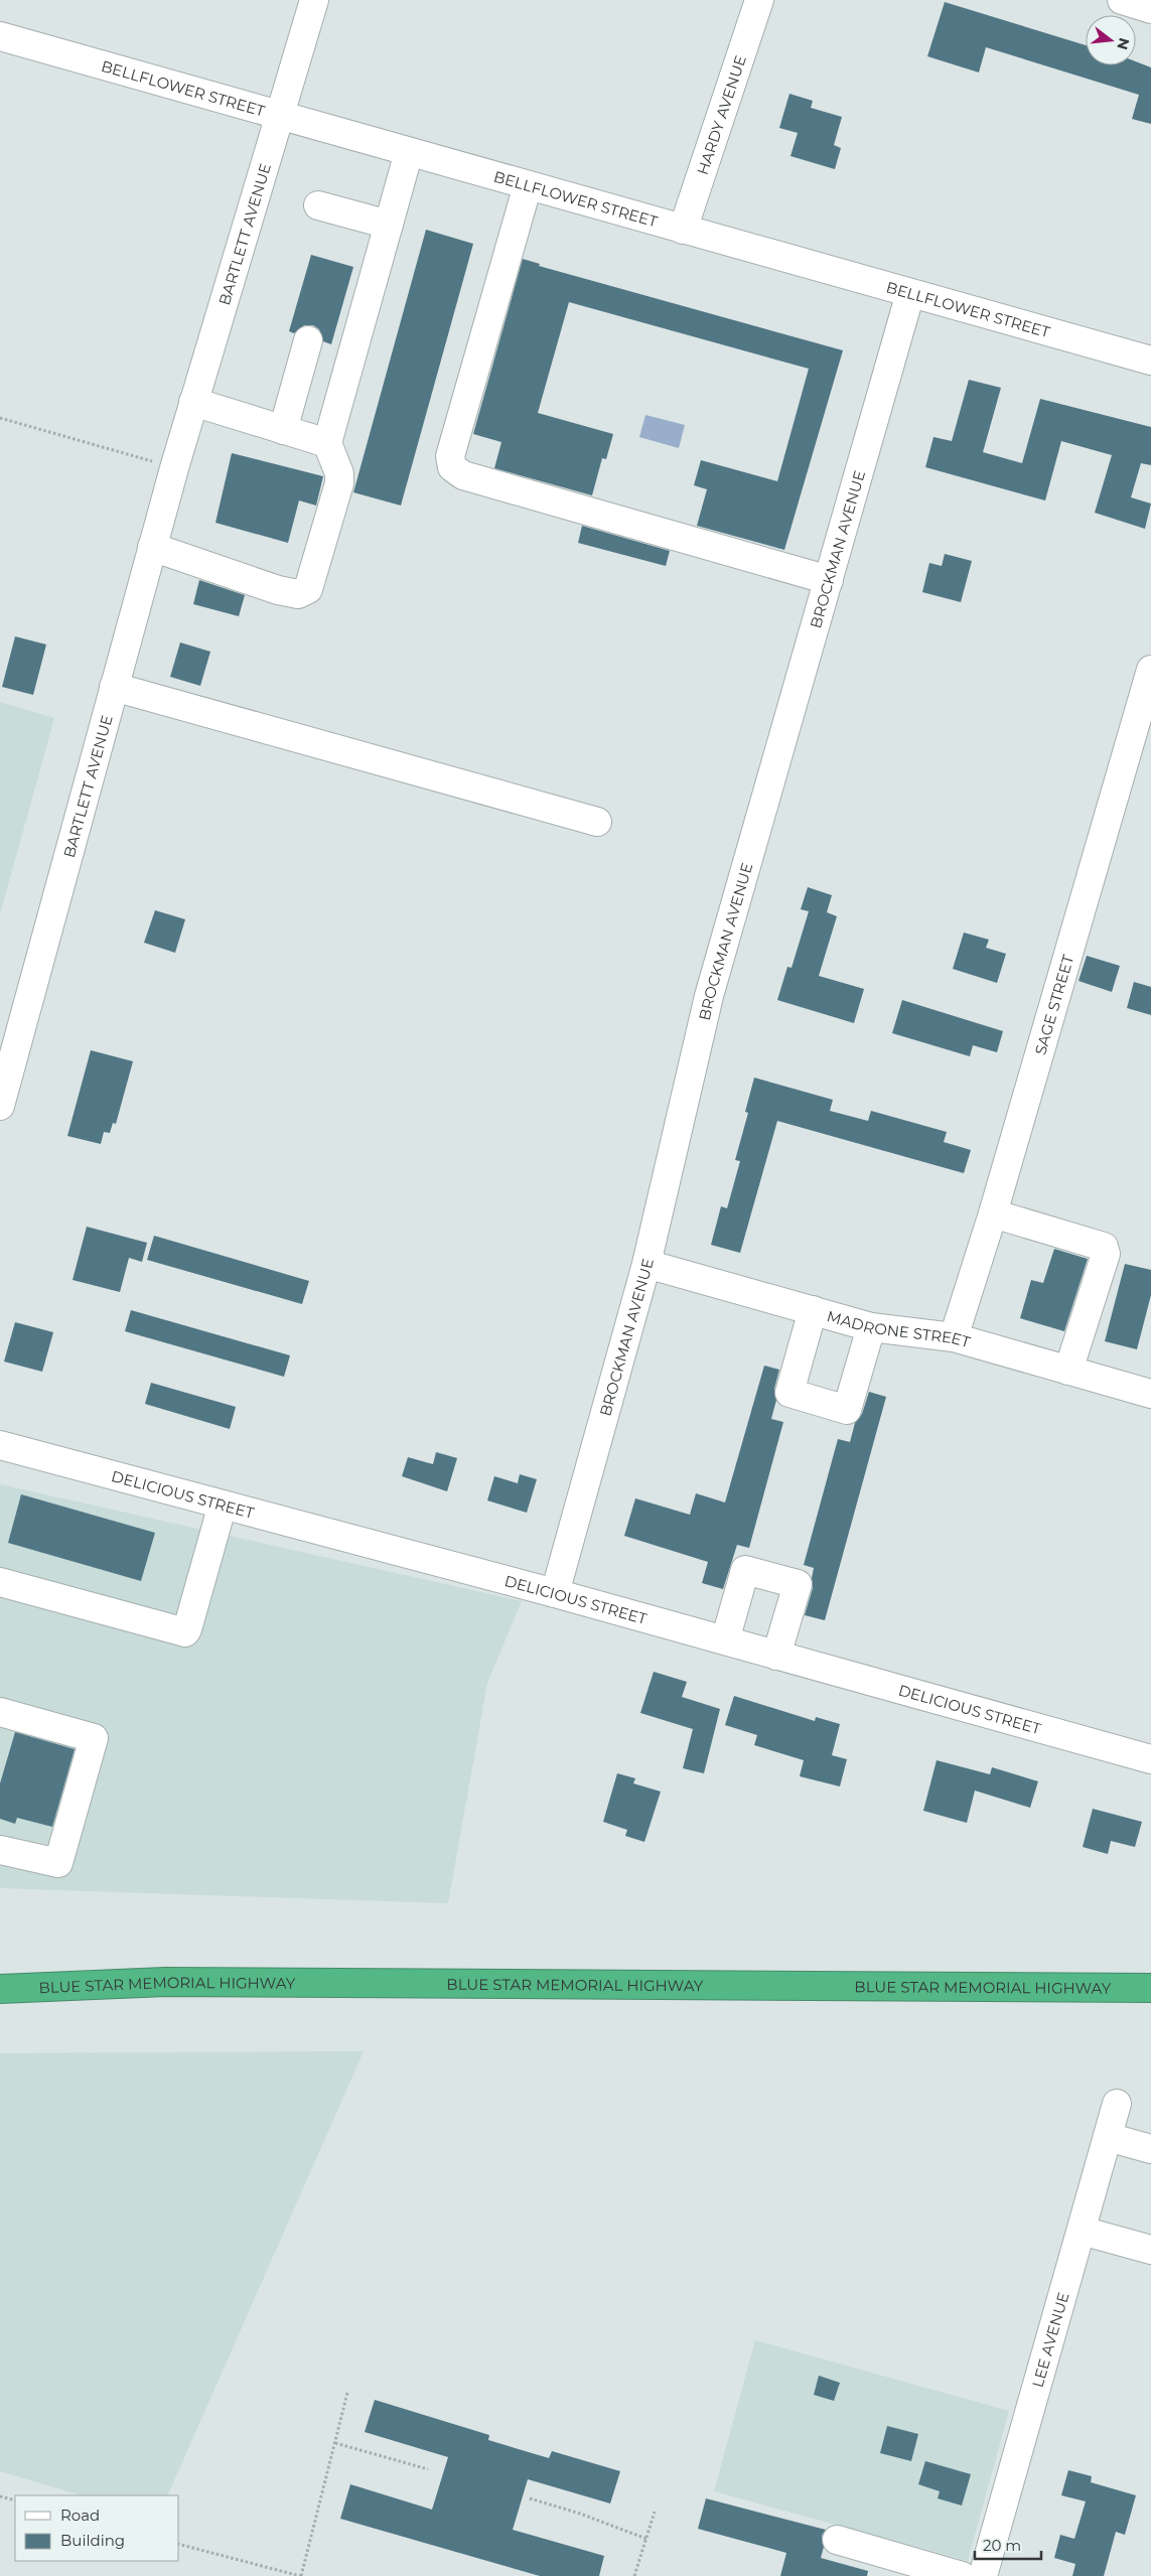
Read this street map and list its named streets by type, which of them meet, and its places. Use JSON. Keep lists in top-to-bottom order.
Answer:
{
  "streets": {
    "highway": ["BLUE STAR MEMORIAL HIGHWAY"],
    "street": [
      "BELLFLOWER STREET",
      "HARDY AVENUE",
      "BARTLETT AVENUE",
      "BROCKMAN AVENUE",
      "SAGE STREET",
      "MADRONE STREET",
      "DELICIOUS STREET",
      "LEE AVENUE"
    ]
  },
  "crossings": [
    ["BELLFLOWER STREET", "HARDY AVENUE"],
    ["BELLFLOWER STREET", "BARTLETT AVENUE"],
    ["BELLFLOWER STREET", "BROCKMAN AVENUE"],
    ["BROCKMAN AVENUE", "MADRONE STREET"],
    ["BROCKMAN AVENUE", "DELICIOUS STREET"],
    ["SAGE STREET", "MADRONE STREET"]
  ],
  "legend": ["Road", "Building"],
  "scale_bar": "20 m",
  "north": "right"
}
